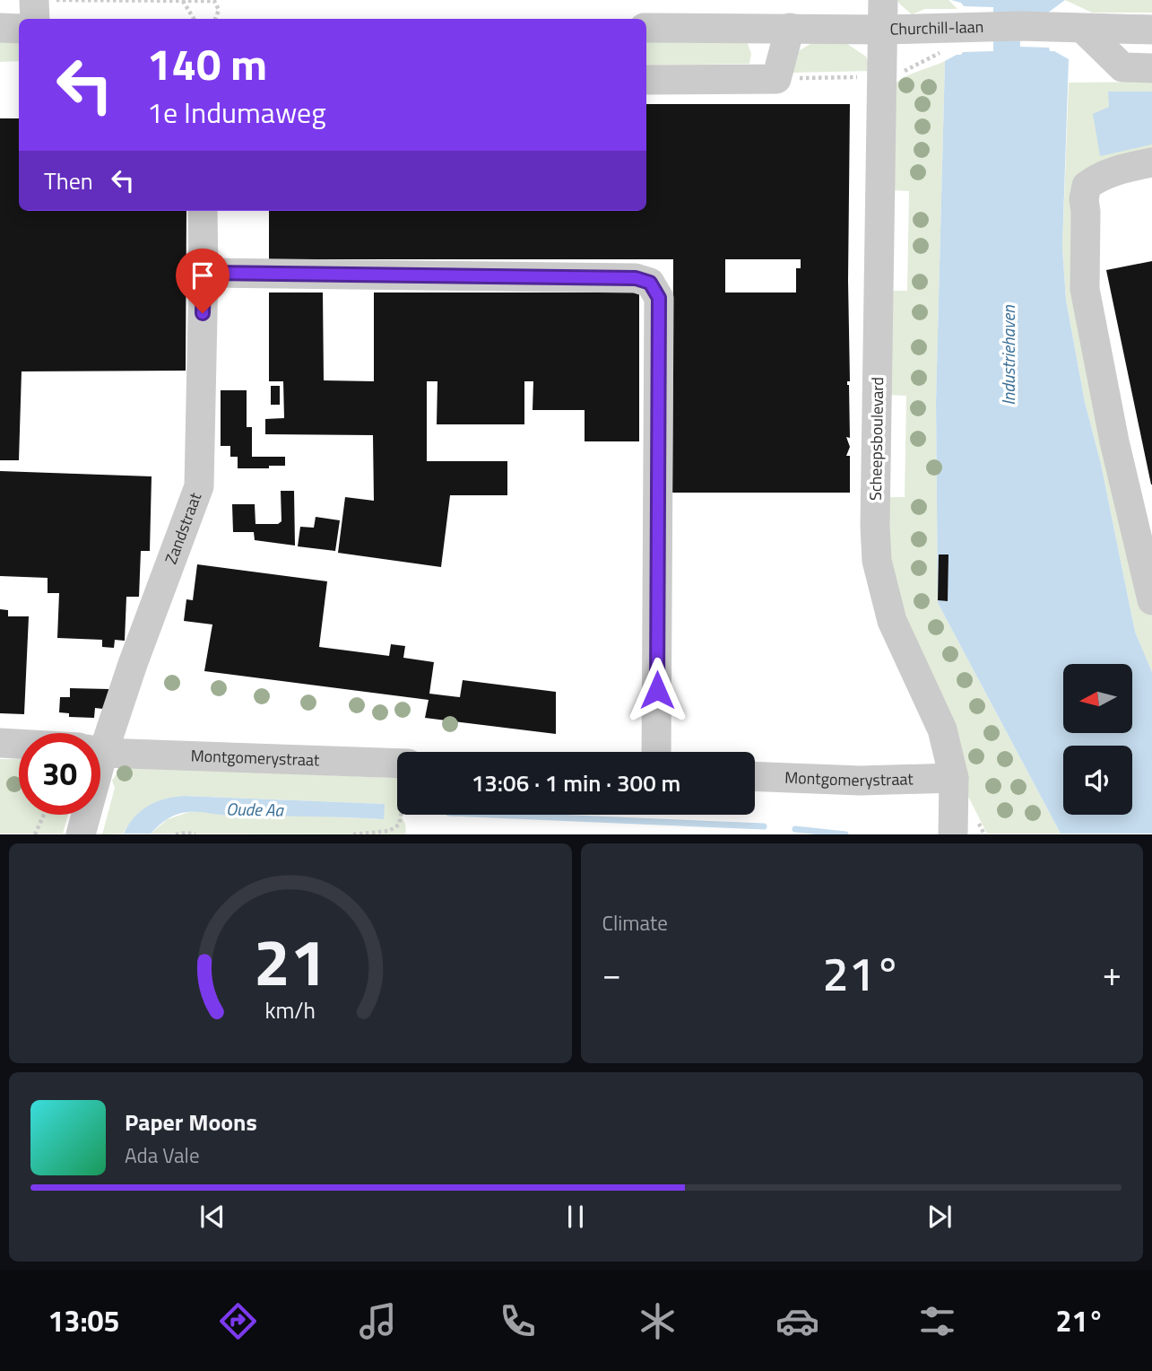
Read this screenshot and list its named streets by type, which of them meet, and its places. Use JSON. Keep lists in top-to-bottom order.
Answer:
{
  "streets": {
    "street": [
      "Churchill-laan",
      "Scheepsboulevard",
      "Zandstraat",
      "Montgomerystraat"
    ]
  },
  "crossings": [
    ["Churchill-laan", "Scheepsboulevard"],
    ["Scheepsboulevard", "Montgomerystraat"]
  ],
  "water": ["Industriehaven", "Oude Aa"],
  "north": "left",
  "page": {
    "turn": ["140 m", "1e Indumaweg"],
    "then": "Then",
    "limit": "30",
    "trip": "13:06 · 1 min · 300 m",
    "tile": "Climate",
    "heat": ["−", "21°", "+"],
    "song": ["Paper Moons", "Ada Vale"],
    "tabs": ["13:05", "21°"],
    "gauge": ["21", "km/h"]
  }
}
